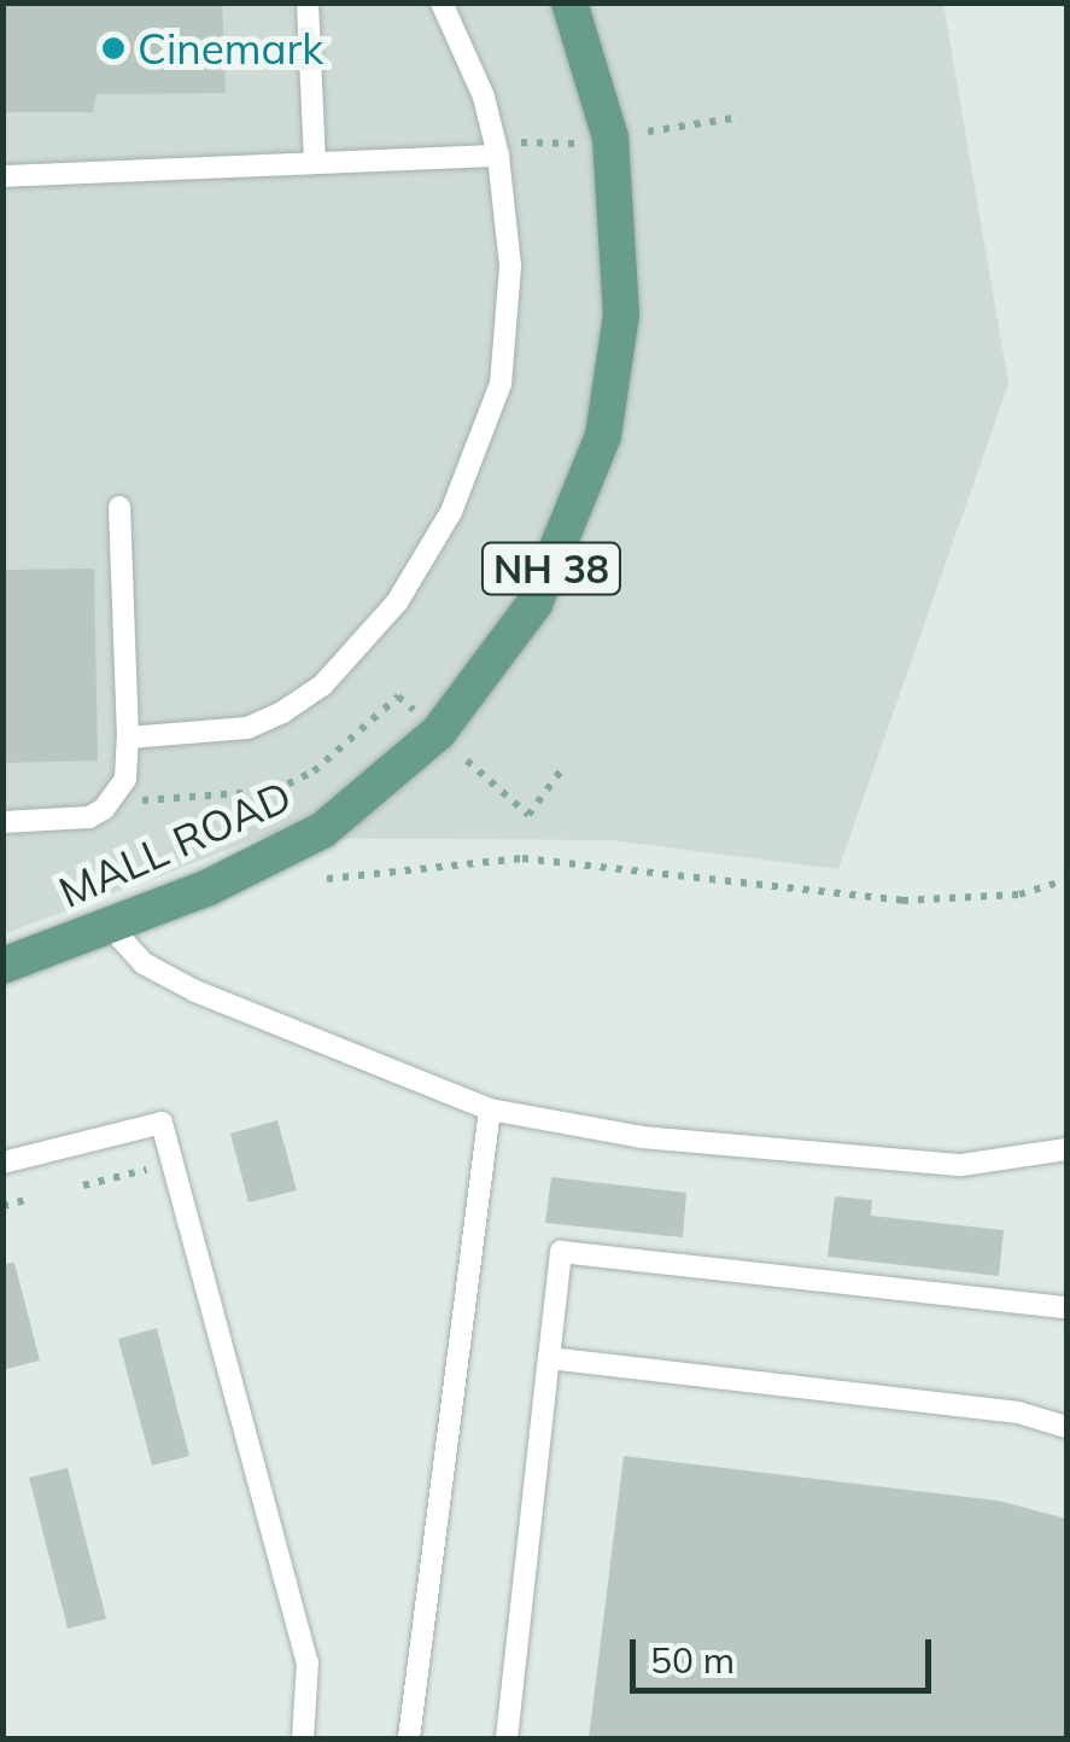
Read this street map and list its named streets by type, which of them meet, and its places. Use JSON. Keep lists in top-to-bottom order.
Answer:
{
  "streets": {
    "main road": ["NH 38", "MALL ROAD"]
  },
  "places": ["Cinemark"],
  "scale_bar": "50 m"
}
